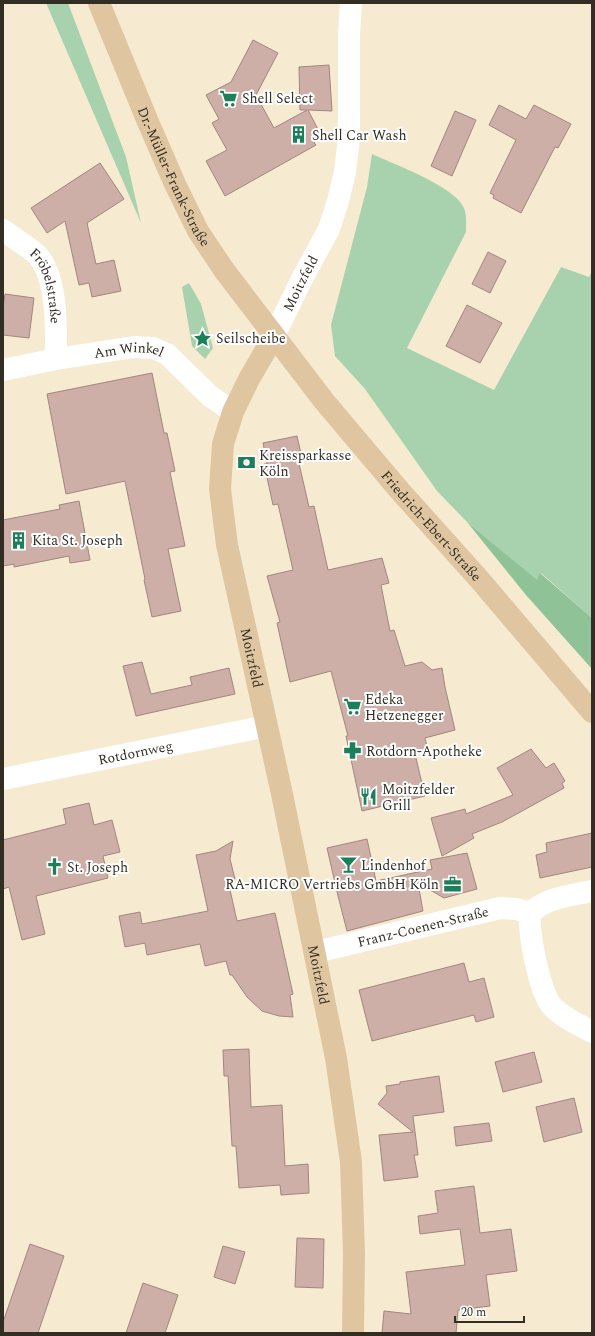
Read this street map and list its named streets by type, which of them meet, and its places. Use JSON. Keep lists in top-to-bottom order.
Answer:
{
  "streets": {
    "main road": ["Dr.-Müller-Frank-Straße", "Moitzfeld", "Friedrich-Ebert-Straße"],
    "street": [
      "Fröbelstraße",
      "Am Winkel",
      "Rotdornweg",
      "Franz-Coenen-Straße"
    ]
  },
  "crossings": [
    ["Dr.-Müller-Frank-Straße", "Moitzfeld"],
    ["Dr.-Müller-Frank-Straße", "Friedrich-Ebert-Straße"],
    ["Moitzfeld", "Am Winkel"],
    ["Moitzfeld", "Friedrich-Ebert-Straße"],
    ["Moitzfeld", "Rotdornweg"],
    ["Moitzfeld", "Franz-Coenen-Straße"],
    ["Fröbelstraße", "Am Winkel"]
  ],
  "places": {
    "supermarket": ["Shell Select", "Edeka Hetzenegger"],
    "building": ["Shell Car Wash", "Kita St. Joseph"],
    "place": ["Seilscheibe"],
    "bank": ["Kreissparkasse Köln"],
    "pharmacy": ["Rotdorn-Apotheke"],
    "restaurant": ["Moitzfelder Grill"],
    "bar": ["Lindenhof"],
    "church": ["St. Joseph"],
    "office": ["RA-MICRO Vertriebs GmbH Köln"]
  },
  "scale_bar": "20 m"
}
